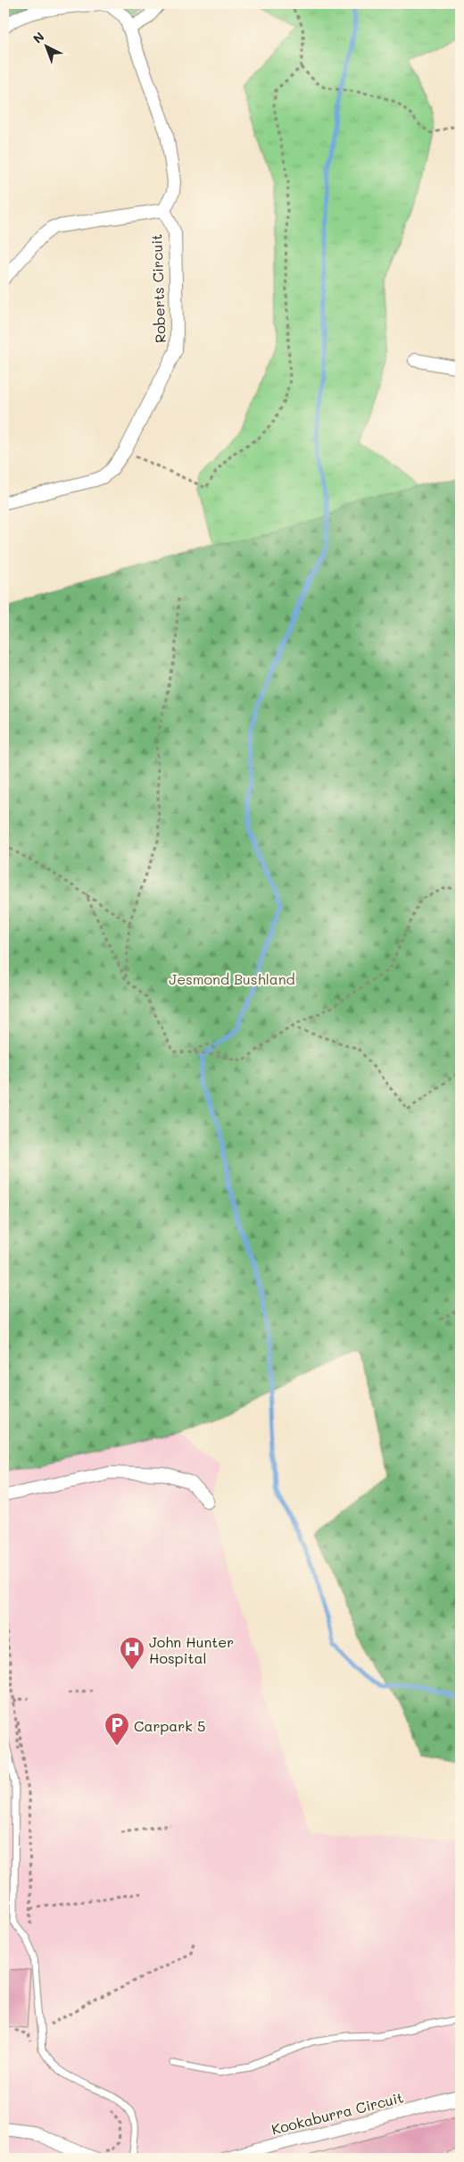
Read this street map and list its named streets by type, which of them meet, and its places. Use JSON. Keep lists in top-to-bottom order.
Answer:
{
  "streets": {
    "street": ["Roberts Circuit", "Kookaburra Circuit"]
  },
  "parks": ["Jesmond Bushland"],
  "places": {
    "hospital": ["John Hunter Hospital"],
    "parking": ["Carpark 5"]
  },
  "north": "top left"
}
